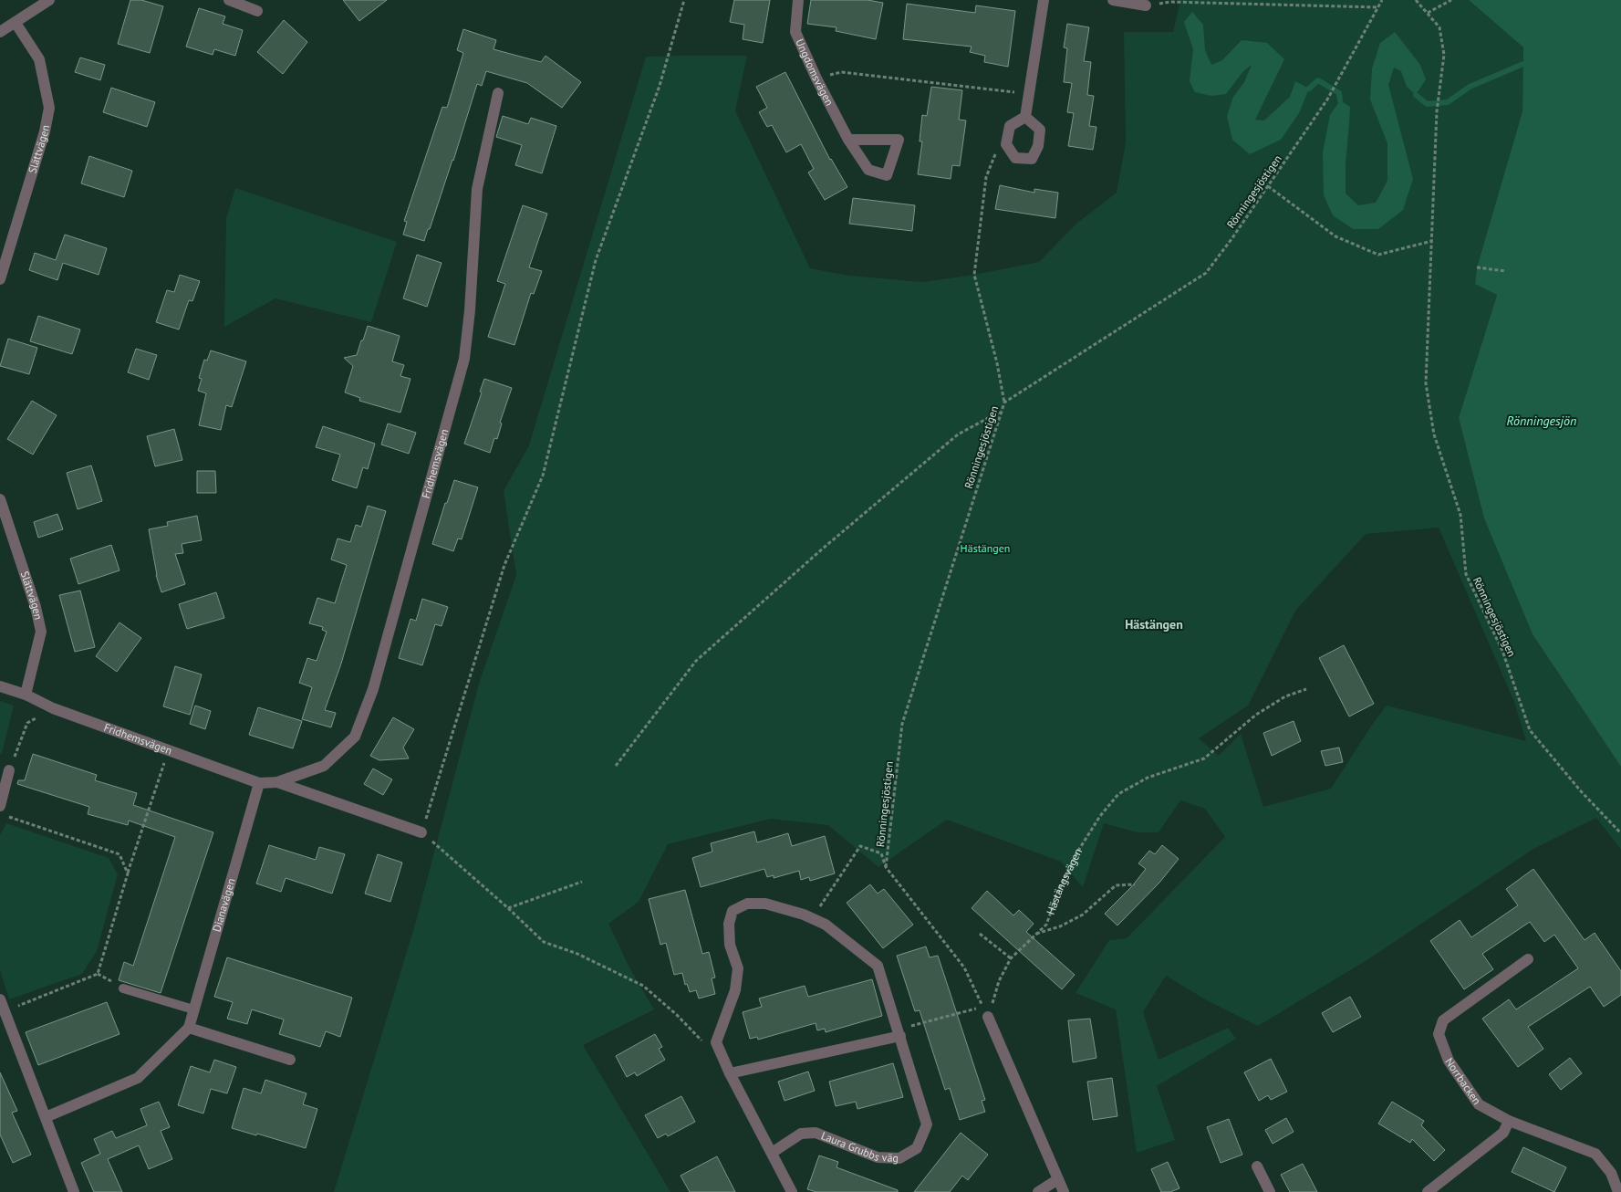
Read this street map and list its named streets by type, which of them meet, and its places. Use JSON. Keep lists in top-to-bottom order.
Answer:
{
  "streets": {
    "street": [
      "Ungdomsvägen",
      "Slättvägen",
      "Fridhemsvägen",
      "Dianavägen",
      "Norrbacken",
      "Laura Grubbs väg"
    ],
    "path": ["Rönningesjöstigen", "Hästängsvägen"]
  },
  "crossings": [
    ["Slättvägen", "Fridhemsvägen"],
    ["Fridhemsvägen", "Dianavägen"]
  ],
  "districts": ["Hästängen"],
  "water": ["Rönningesjön"],
  "parks": ["Hästängen"]
}
